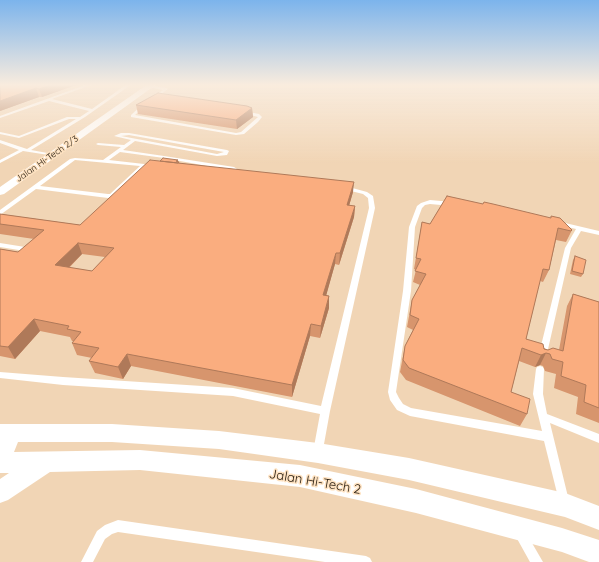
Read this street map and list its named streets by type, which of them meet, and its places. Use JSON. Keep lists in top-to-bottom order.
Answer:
{
  "streets": {
    "street": ["Jalan Hi-Tech 2/3", "Jalan Hi-Tech 2"]
  }
}
